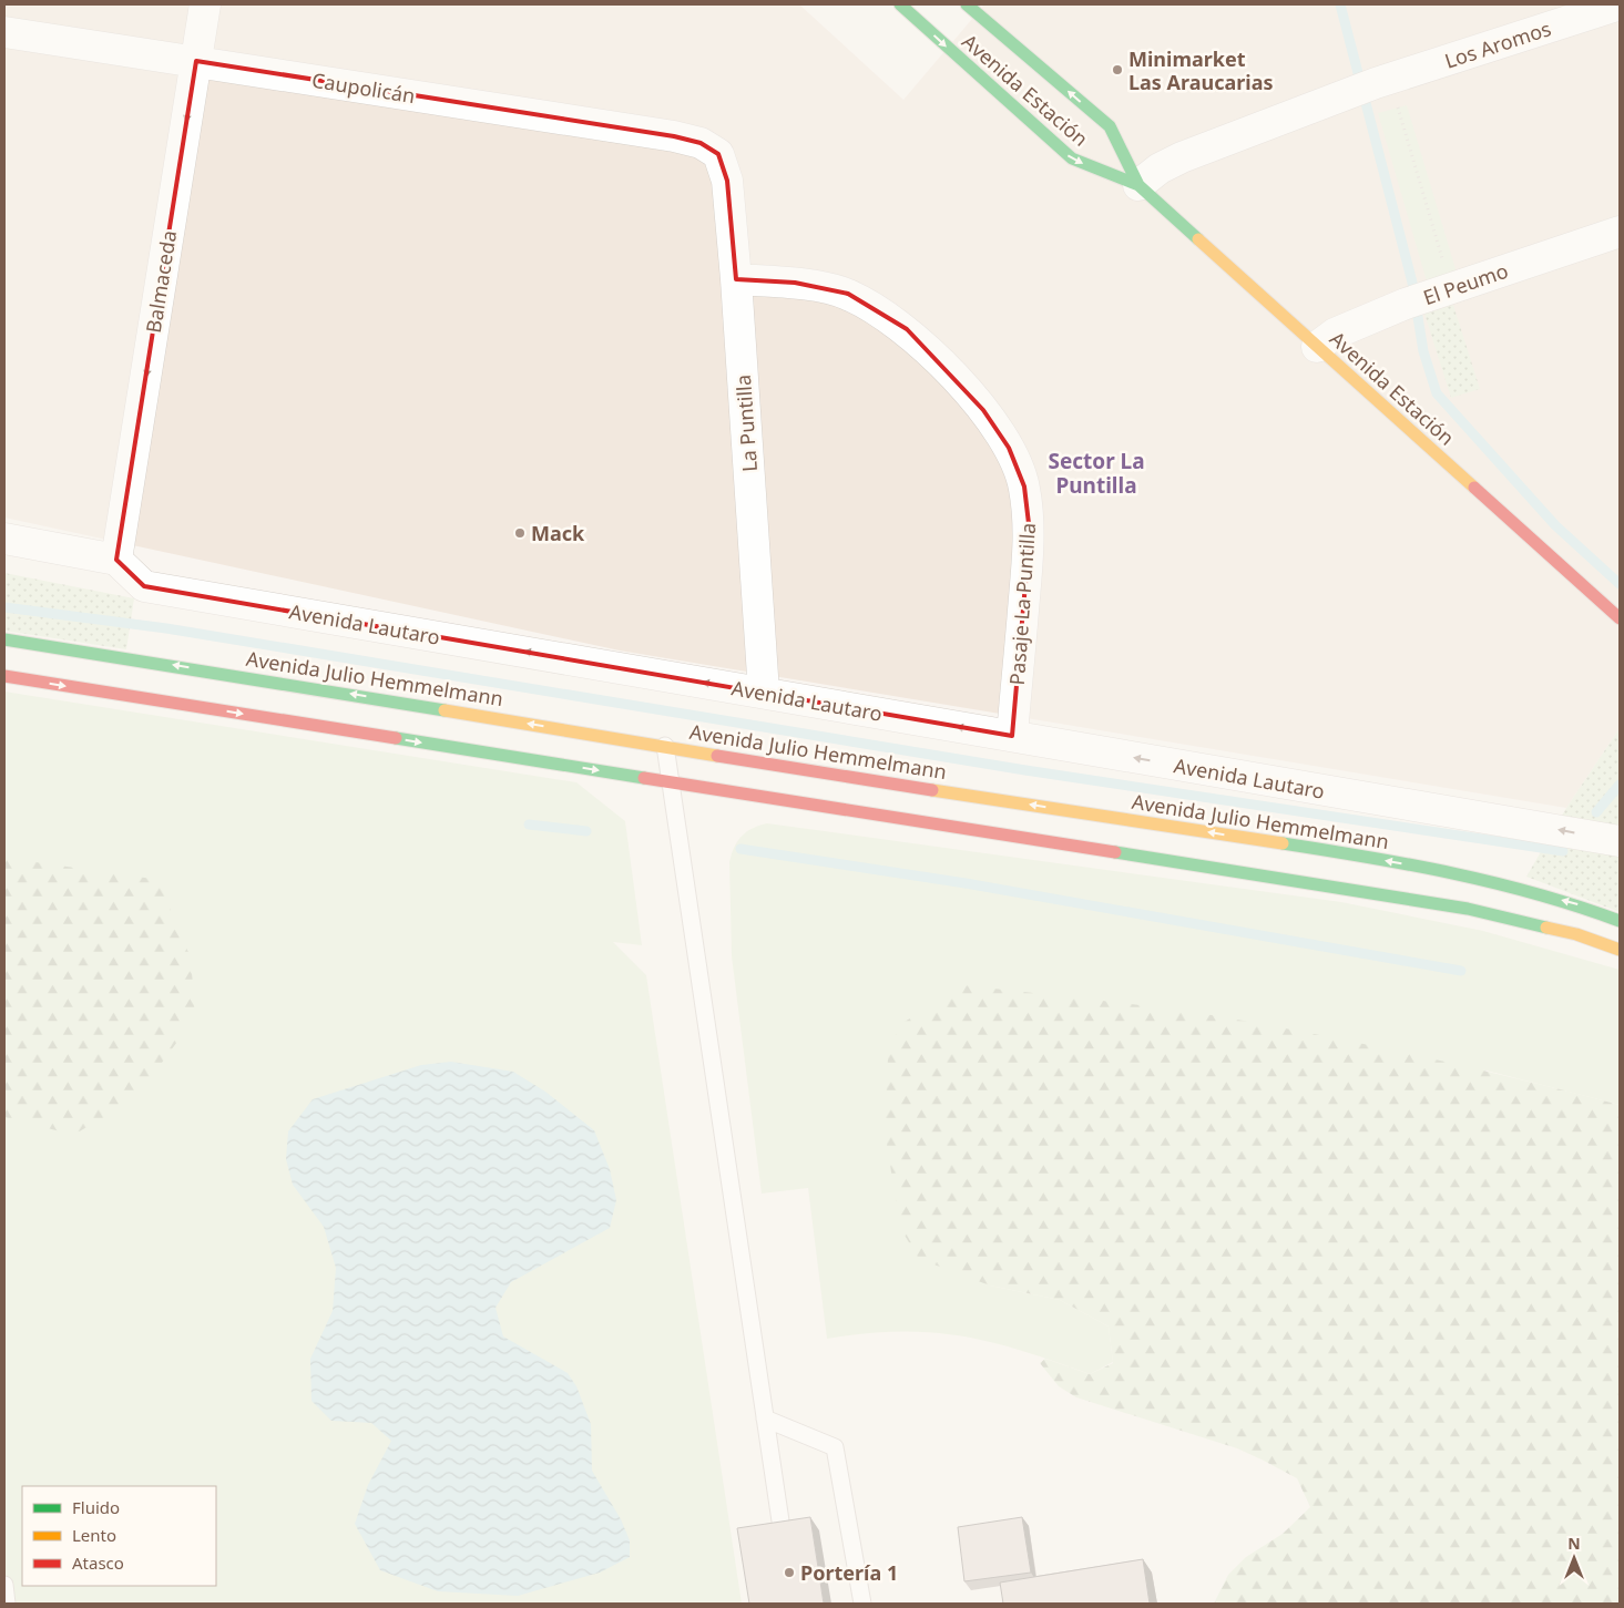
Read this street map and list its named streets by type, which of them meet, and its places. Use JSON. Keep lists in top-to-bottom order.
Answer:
{
  "streets": {
    "main road": ["Avenida Estación", "Avenida Julio Hemmelmann"],
    "street": [
      "Los Aromos",
      "Caupolicán",
      "Balmaceda",
      "El Peumo",
      "La Puntilla",
      "Pasaje La Puntilla",
      "Avenida Lautaro"
    ]
  },
  "crossings": [
    ["Los Aromos", "Avenida Estación"],
    ["Caupolicán", "Balmaceda"],
    ["Caupolicán", "La Puntilla"],
    ["Avenida Estación", "El Peumo"],
    ["Balmaceda", "Avenida Lautaro"],
    ["La Puntilla", "Pasaje La Puntilla"],
    ["La Puntilla", "Avenida Lautaro"],
    ["Pasaje La Puntilla", "Avenida Lautaro"]
  ],
  "one_way": ["Balmaceda", "Avenida Lautaro"],
  "districts": ["Sector La Puntilla"],
  "places": ["Minimarket Las Araucarias", "Mack", "Portería 1"],
  "legend": ["Fluido", "Lento", "Atasco"],
  "north": "top"
}
